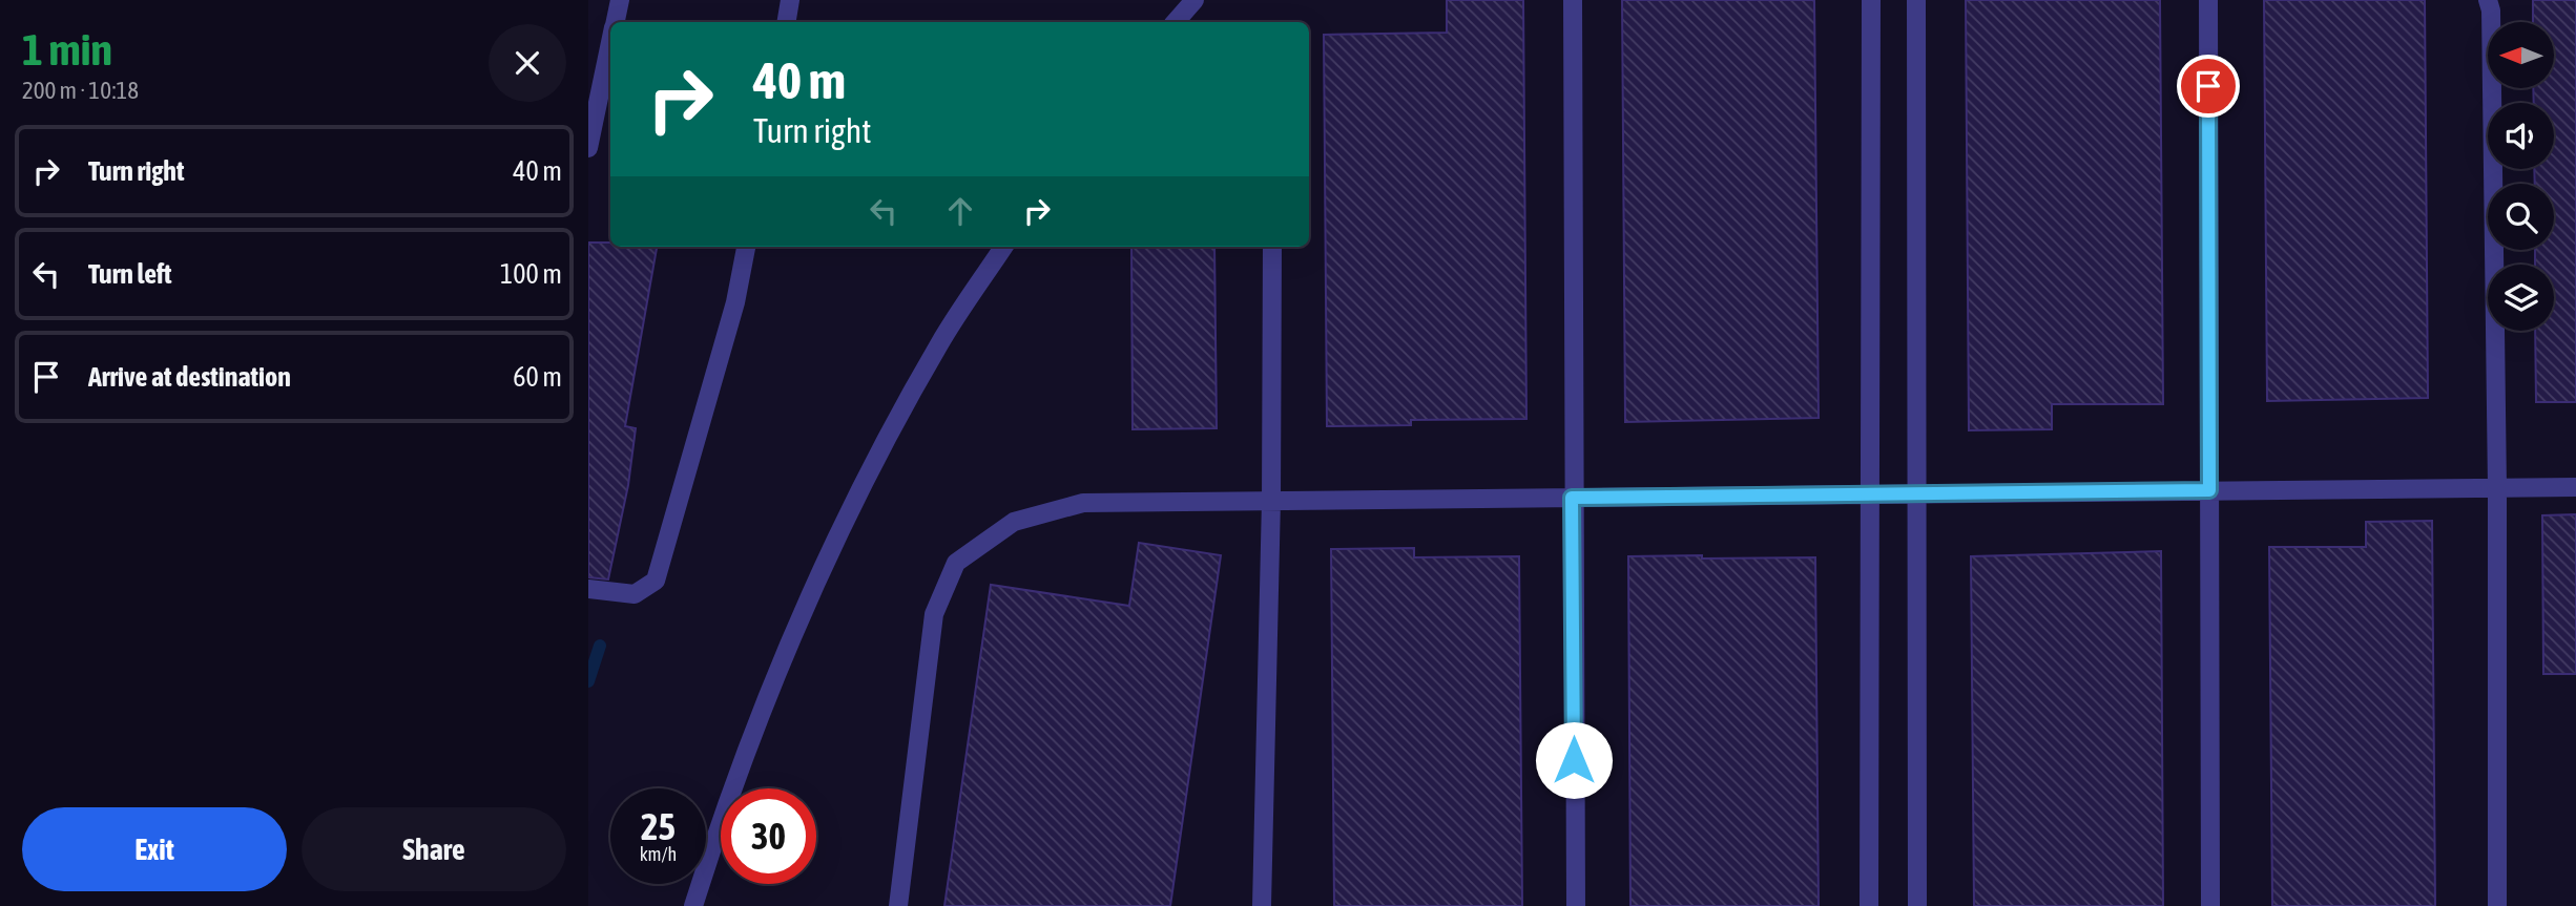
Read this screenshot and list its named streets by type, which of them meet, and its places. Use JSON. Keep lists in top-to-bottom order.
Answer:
{
  "north": "left",
  "page": {
    "heading": ["1 min", "200 m · 10:18"],
    "turn": ["40 m", "Turn right"],
    "list": [
      {
        "name": "Turn right",
        "value": "40 m"
      },
      {
        "name": "Turn left",
        "value": "100 m"
      },
      {
        "name": "Arrive at destination",
        "value": "60 m"
      }
    ],
    "speed": "25 km/h",
    "limit": "30",
    "buttons": ["Exit", "Share"]
  }
}
